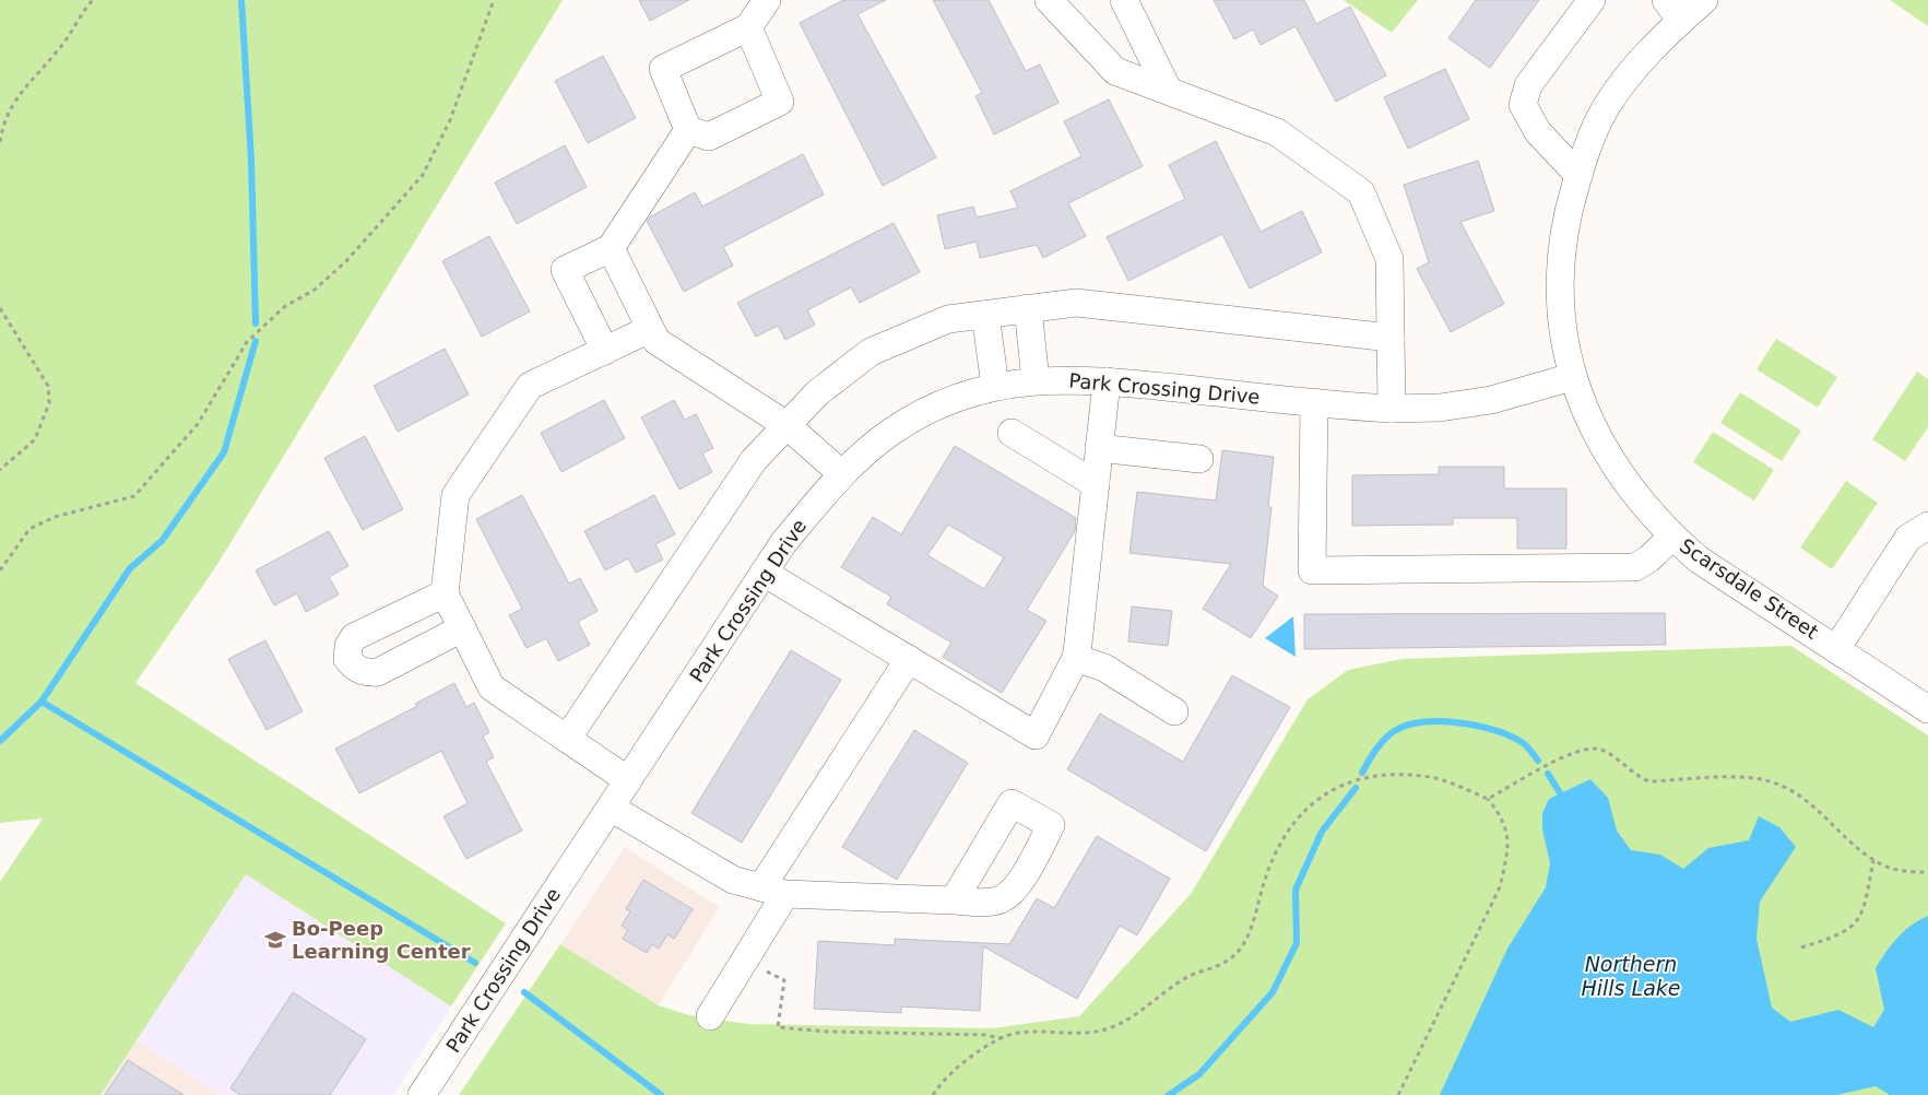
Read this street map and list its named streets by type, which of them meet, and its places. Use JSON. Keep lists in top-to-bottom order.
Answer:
{
  "streets": {
    "street": ["Park Crossing Drive", "Scarsdale Street"]
  },
  "crossings": [
    ["Park Crossing Drive", "Scarsdale Street"]
  ],
  "water": ["Northern Hills Lake"],
  "places": {
    "school or university": ["Bo-Peep Learning Center"]
  }
}
